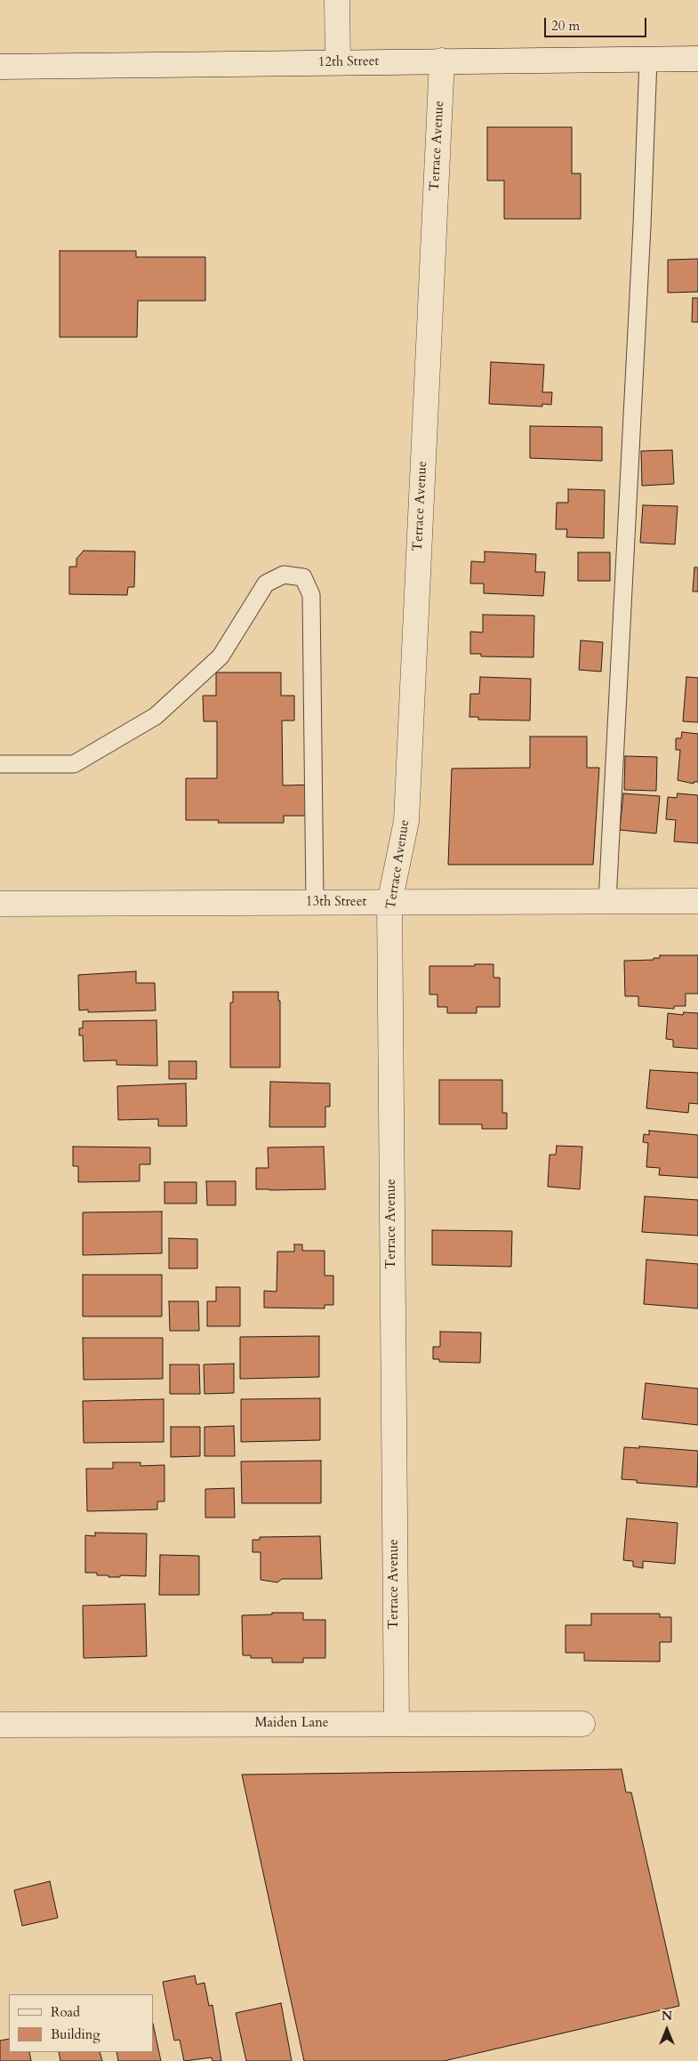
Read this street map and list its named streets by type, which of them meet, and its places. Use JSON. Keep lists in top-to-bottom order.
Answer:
{
  "streets": {
    "street": [
      "12th Street",
      "Terrace Avenue",
      "13th Street",
      "Maiden Lane"
    ]
  },
  "crossings": [
    ["12th Street", "Terrace Avenue"],
    ["Terrace Avenue", "13th Street"],
    ["Terrace Avenue", "Maiden Lane"]
  ],
  "legend": ["Road", "Building"],
  "scale_bar": "20 m",
  "north": "top"
}
